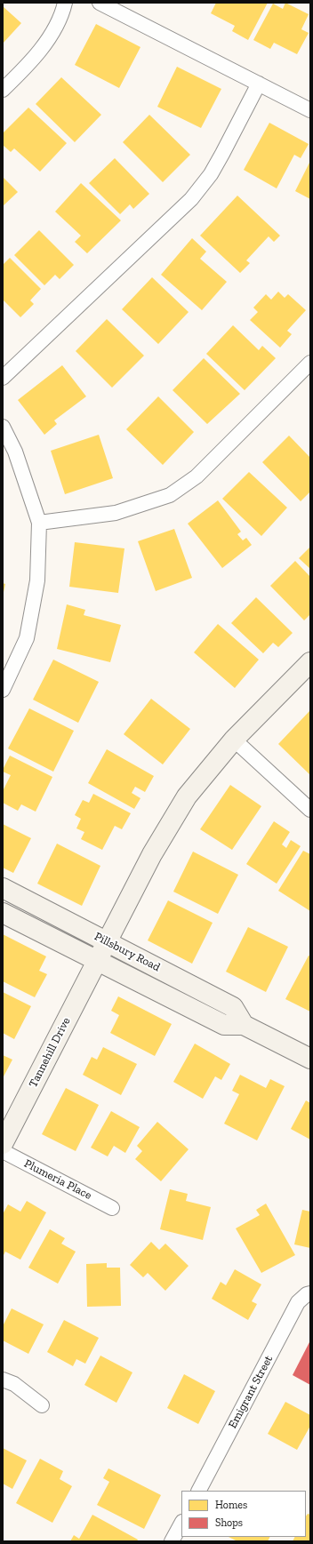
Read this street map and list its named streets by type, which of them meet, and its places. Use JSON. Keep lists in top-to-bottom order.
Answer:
{
  "streets": {
    "street": [
      "Pillsbury Road",
      "Tannehill Drive",
      "Plumeria Place",
      "Emigrant Street"
    ]
  },
  "crossings": [
    ["Pillsbury Road", "Tannehill Drive"]
  ],
  "legend": ["Homes", "Shops"]
}
